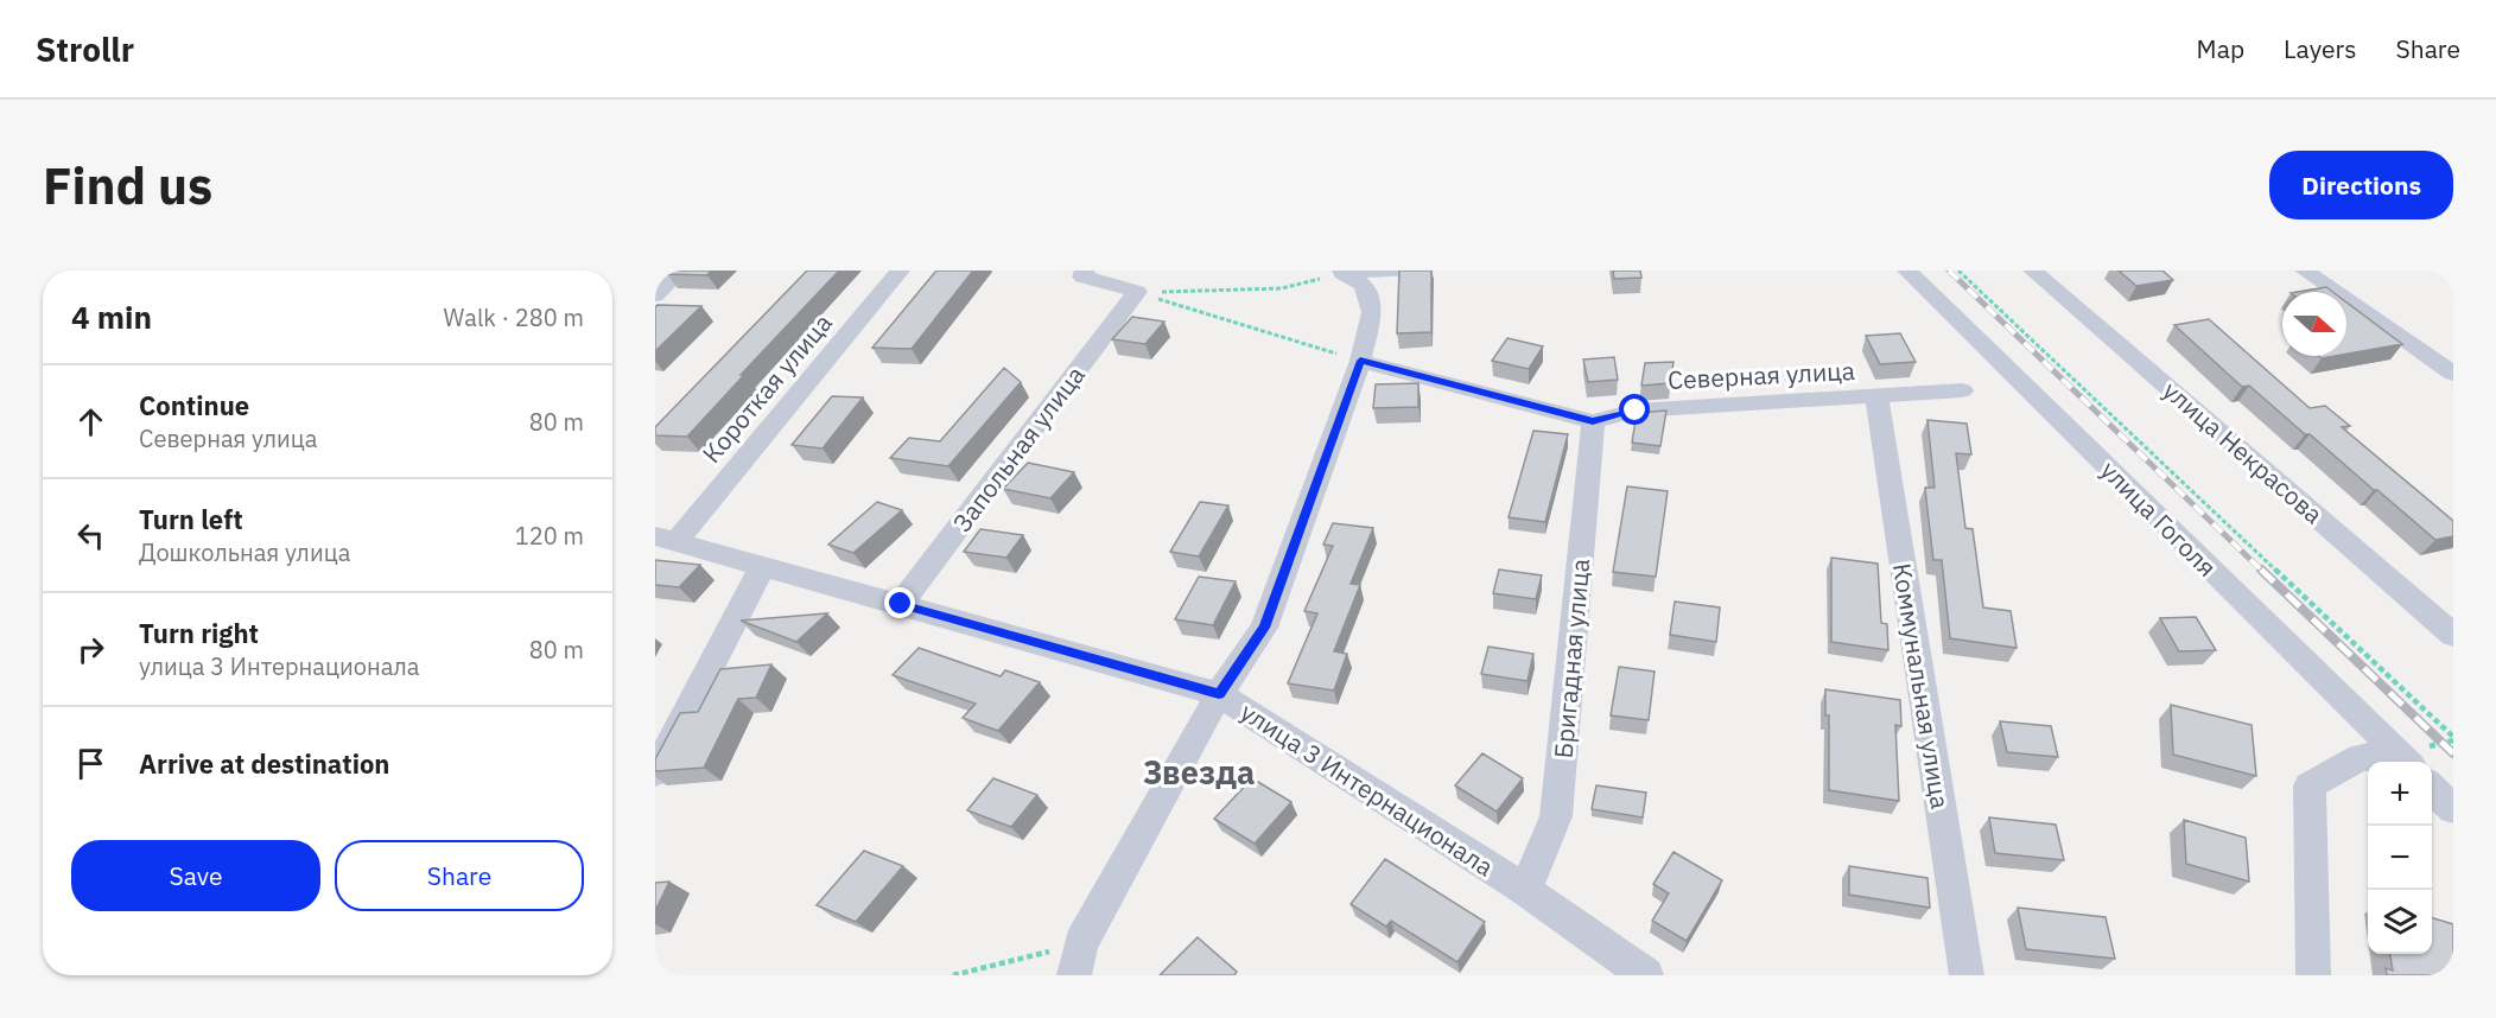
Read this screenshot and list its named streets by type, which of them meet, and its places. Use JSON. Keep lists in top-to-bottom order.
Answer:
{
  "streets": {
    "street": [
      "Северная улица",
      "Короткая улица",
      "Запольная улица",
      "улица Некрасова",
      "улица Гоголя",
      "Бригадная улица",
      "Коммунальная улица",
      "улица 3 Интернационала"
    ]
  },
  "crossings": [
    ["Северная улица", "Бригадная улица"],
    ["Северная улица", "Коммунальная улица"],
    ["Короткая улица", "улица 3 Интернационала"],
    ["Запольная улица", "улица 3 Интернационала"],
    ["Бригадная улица", "улица 3 Интернационала"]
  ],
  "districts": ["Звезда"],
  "north": "right",
  "page": {
    "header": "Strollr",
    "nav": ["Map", "Layers", "Share"],
    "buttons": [
      "Directions",
      ["Save", "Share"]
    ],
    "title": "Find us",
    "heading": ["4 min", "Walk · 280 m"],
    "list": [
      ["Continue", "Северная улица", "80 m"],
      ["Turn left", "Дошкольная улица", "120 m"],
      ["Turn right", "улица 3 Интернационала", "80 m"],
      "Arrive at destination"
    ],
    "map_buttons": ["+", "−"]
  }
}
